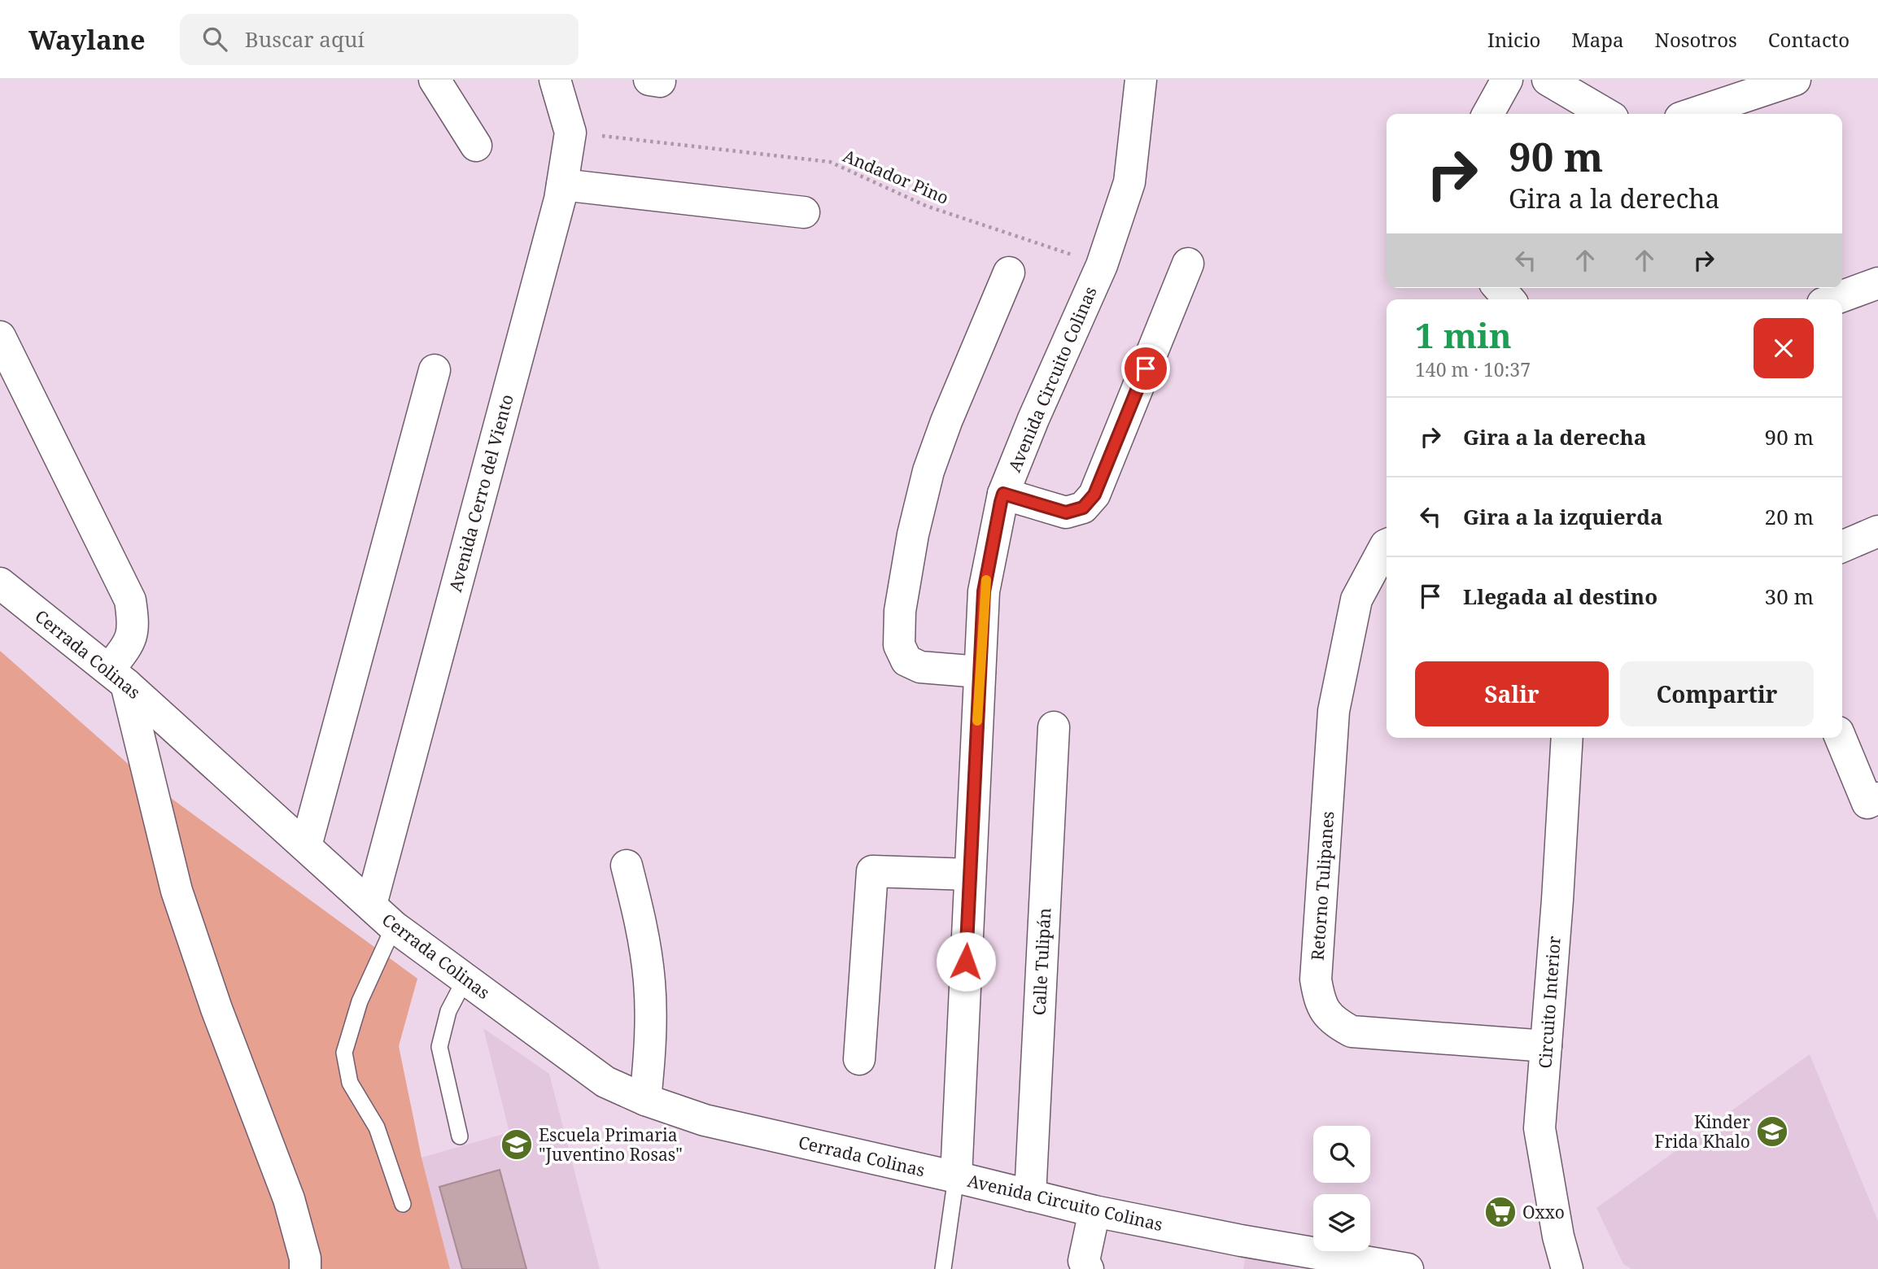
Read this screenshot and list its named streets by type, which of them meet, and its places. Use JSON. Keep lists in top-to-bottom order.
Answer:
{
  "streets": {
    "street": [
      "Avenida Circuito Colinas",
      "Avenida Cerro del Viento",
      "Cerrada Colinas",
      "Retorno Tulipanes",
      "Calle Tulipán",
      "Circuito Interior"
    ],
    "path": ["Andador Pino"]
  },
  "crossings": [
    ["Andador Pino", "Avenida Circuito Colinas"],
    ["Andador Pino", "Avenida Cerro del Viento"],
    ["Avenida Circuito Colinas", "Cerrada Colinas"],
    ["Avenida Circuito Colinas", "Calle Tulipán"],
    ["Avenida Cerro del Viento", "Cerrada Colinas"],
    ["Retorno Tulipanes", "Circuito Interior"]
  ],
  "places": {
    "school or university": ["Kinder Frida Khalo", "Escuela Primaria \"Juventino Rosas\""],
    "supermarket": ["Oxxo"]
  },
  "page": {
    "header": "Waylane",
    "search": "Buscar aquí",
    "nav": [
      "Inicio",
      "Mapa",
      "Nosotros",
      "Contacto"
    ],
    "turn": ["90 m", "Gira a la derecha"],
    "heading": ["1 min", "140 m · 10:37"],
    "list": [
      {
        "name": "Gira a la derecha",
        "value": "90 m"
      },
      {
        "name": "Gira a la izquierda",
        "value": "20 m"
      },
      {
        "name": "Llegada al destino",
        "value": "30 m"
      }
    ],
    "buttons": ["Salir", "Compartir"]
  }
}
